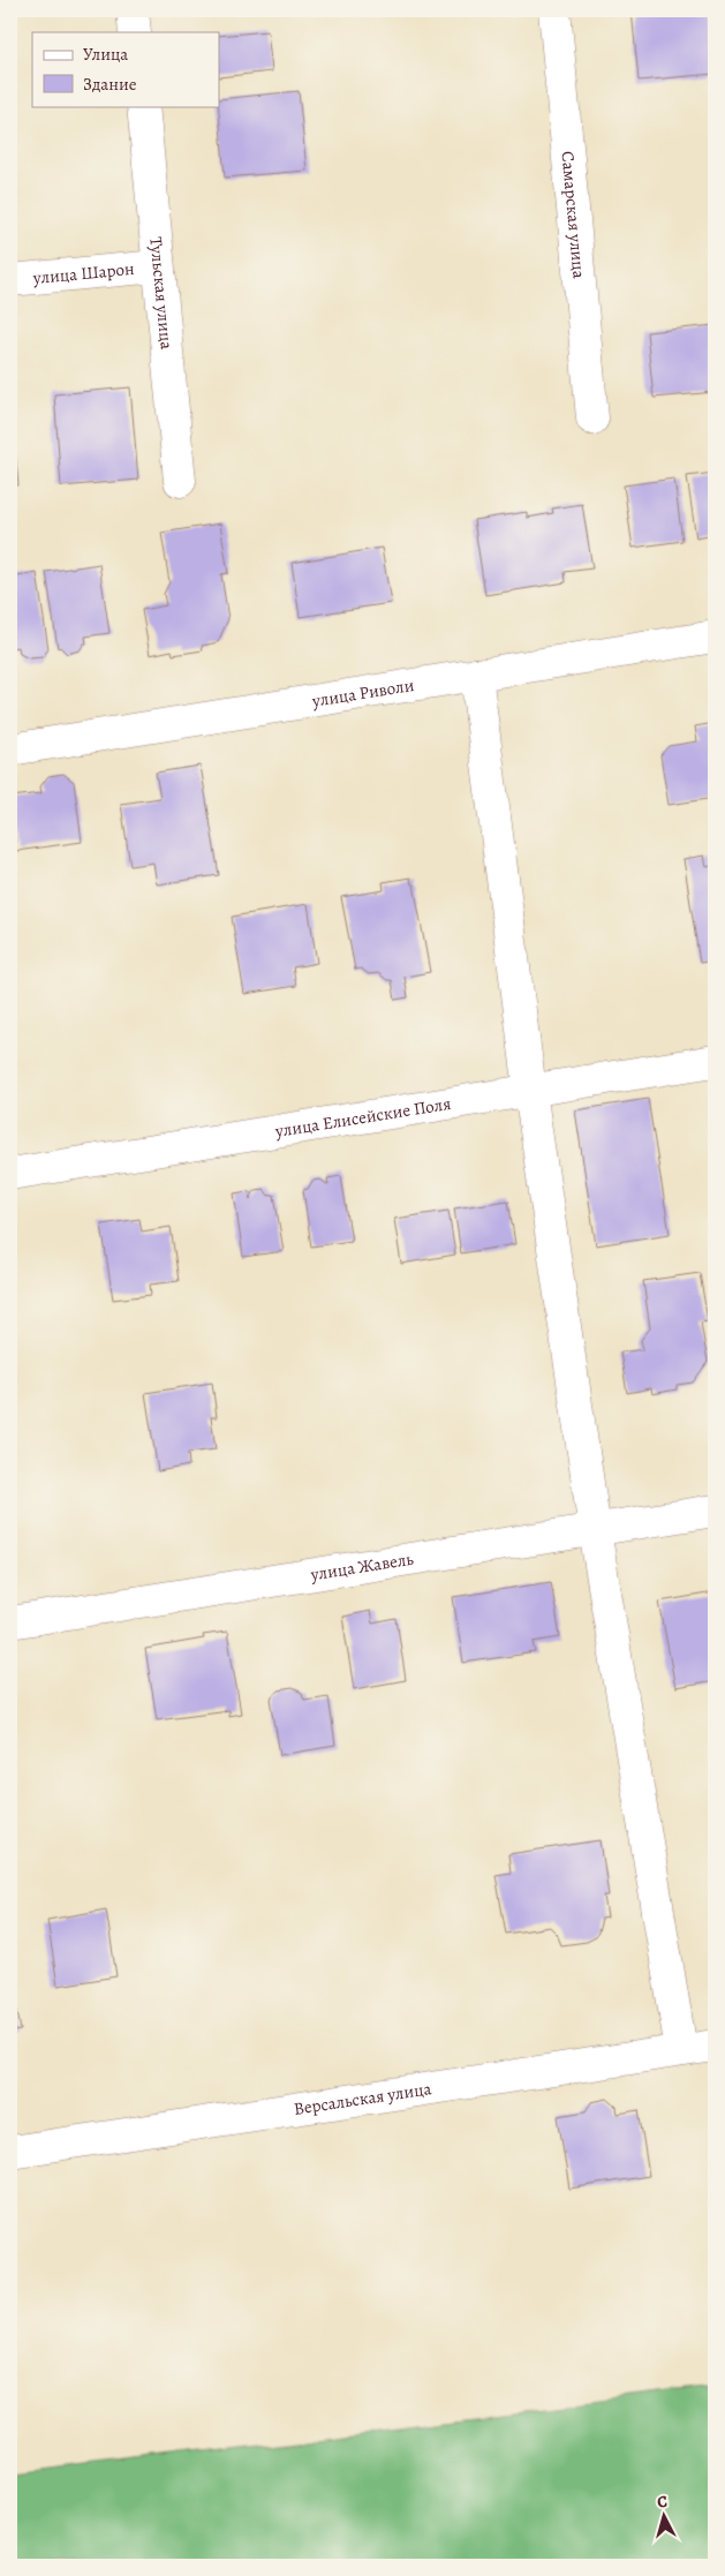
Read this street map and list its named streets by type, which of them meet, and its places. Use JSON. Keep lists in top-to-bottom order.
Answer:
{
  "streets": {
    "street": [
      "Самарская улица",
      "улица Шарон",
      "Тульская улица",
      "улица Риволи",
      "улица Елисейские Поля",
      "улица Жавель",
      "Версальская улица"
    ]
  },
  "crossings": [
    ["улица Шарон", "Тульская улица"]
  ],
  "legend": ["Улица", "Здание"],
  "north": "top"
}
